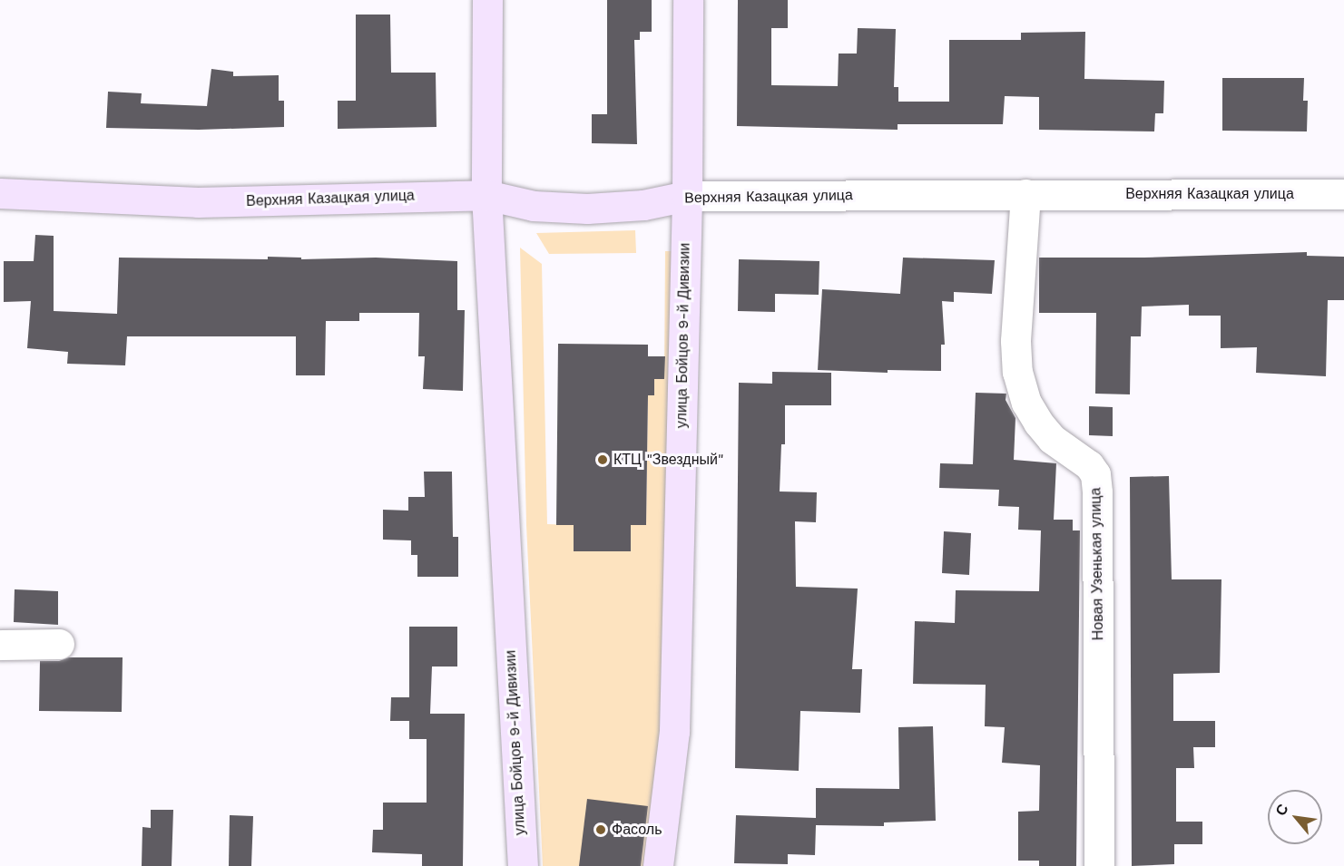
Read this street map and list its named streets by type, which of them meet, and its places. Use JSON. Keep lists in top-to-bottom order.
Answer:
{
  "streets": {
    "street": ["Верхняя Казацкая улица", "улица Бойцов 9-й Дивизии", "Новая Узенькая улица"]
  },
  "crossings": [
    ["Верхняя Казацкая улица", "улица Бойцов 9-й Дивизии"],
    ["Верхняя Казацкая улица", "Новая Узенькая улица"]
  ],
  "places": ["КТЦ \"Звездный\"", "Фасоль"],
  "north": "top left"
}
